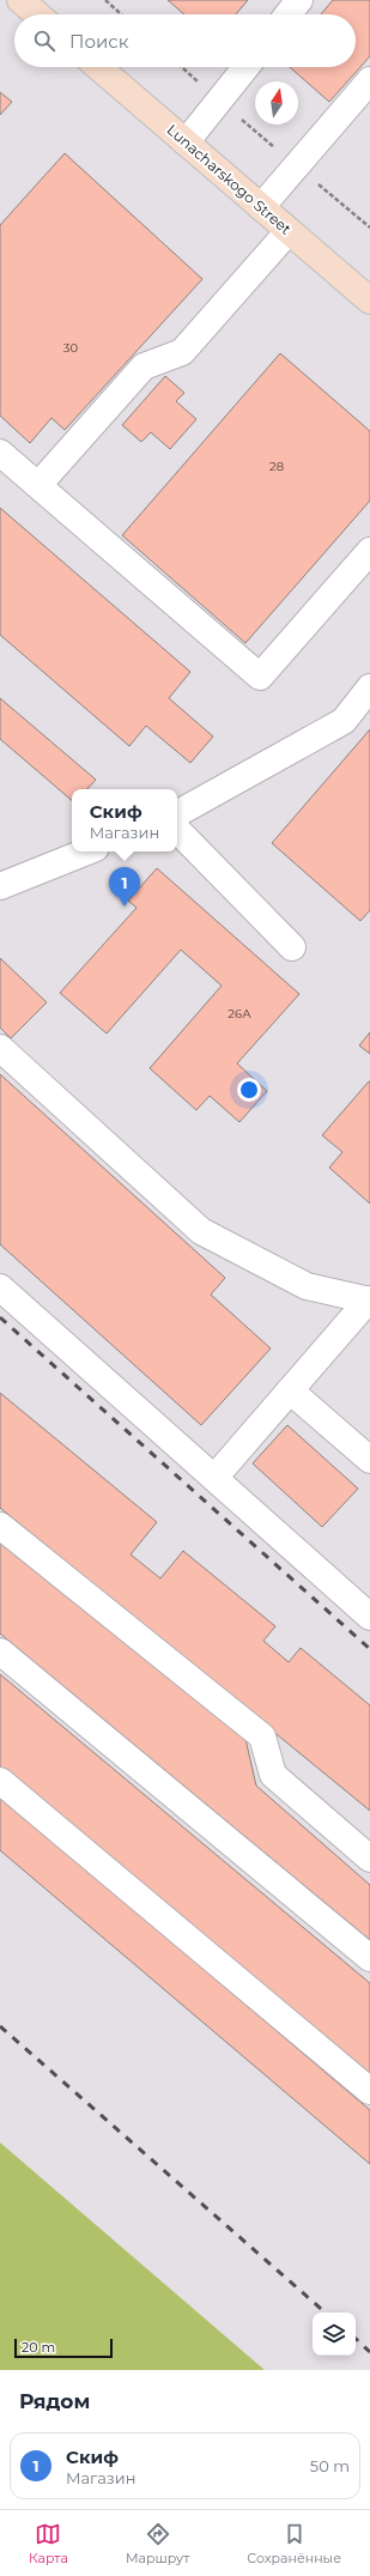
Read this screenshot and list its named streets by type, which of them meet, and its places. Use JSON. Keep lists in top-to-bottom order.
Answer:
{
  "streets": {
    "main road": ["Lunacharskogo Street"]
  },
  "house_numbers": ["30", "28", "26А"],
  "scale_bar": "20 m",
  "north": "top",
  "page": {
    "search": "Поиск",
    "popup": ["Скиф", "Магазин"],
    "pins": "1",
    "scale": "20 m",
    "heading": "Рядом",
    "list": [
      {
        "mark": "1",
        "name": "Скиф",
        "note": "Магазин",
        "value": "50 m"
      }
    ],
    "nav": ["Карта", "Маршрут", "Сохранённые"]
  }
}
